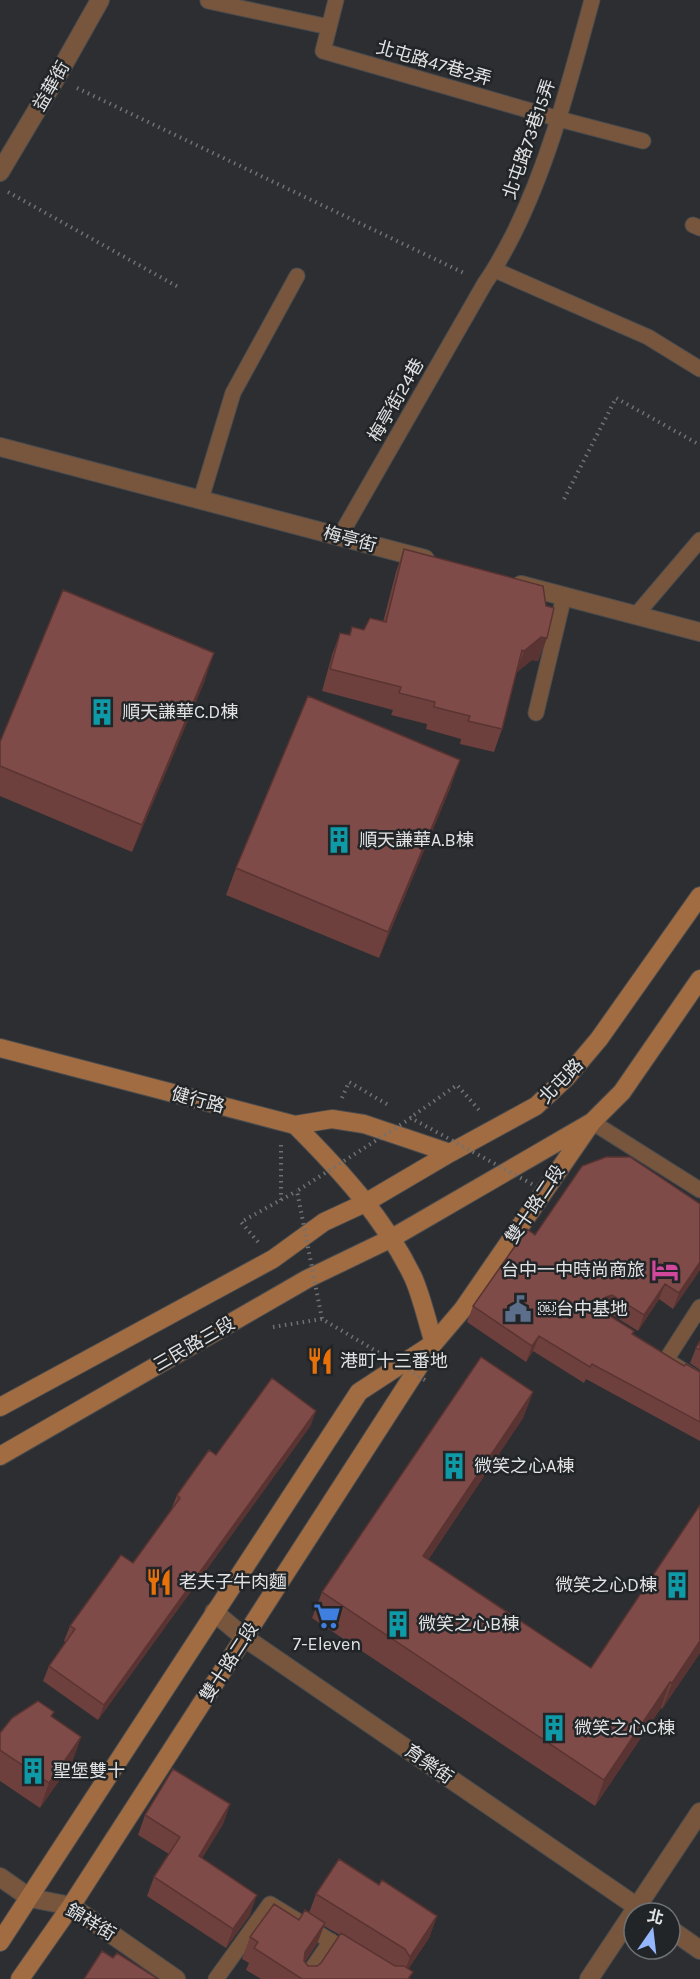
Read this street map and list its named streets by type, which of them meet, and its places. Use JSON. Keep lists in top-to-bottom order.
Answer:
{
  "streets": {
    "street": [
      "益華街",
      "梅亭街",
      "北屯路",
      "健行路",
      "雙十路二段",
      "三民路三段",
      "育樂街",
      "錦祥街"
    ],
    "lane": ["北屯路47巷2弄", "北屯路73巷15弄", "梅亭街24巷"]
  },
  "crossings": [
    ["北屯路47巷2弄", "北屯路73巷15弄"],
    ["北屯路73巷15弄", "梅亭街24巷"],
    ["梅亭街24巷", "梅亭街"],
    ["北屯路", "三民路三段"],
    ["雙十路二段", "育樂街"],
    ["雙十路二段", "錦祥街"]
  ],
  "places": {
    "building": [
      "順天謙華C.D棟",
      "順天謙華A.B棟",
      "微笑之心A棟",
      "微笑之心D棟",
      "微笑之心B棟",
      "微笑之心C棟",
      "聖堡雙十"
    ],
    "hotel": ["台中一中時尚商旅"],
    "public building": ["￼台中基地"],
    "restaurant": ["港町十三番地", "老夫子牛肉麵"],
    "supermarket": ["7-Eleven"]
  },
  "north": "top"
}
